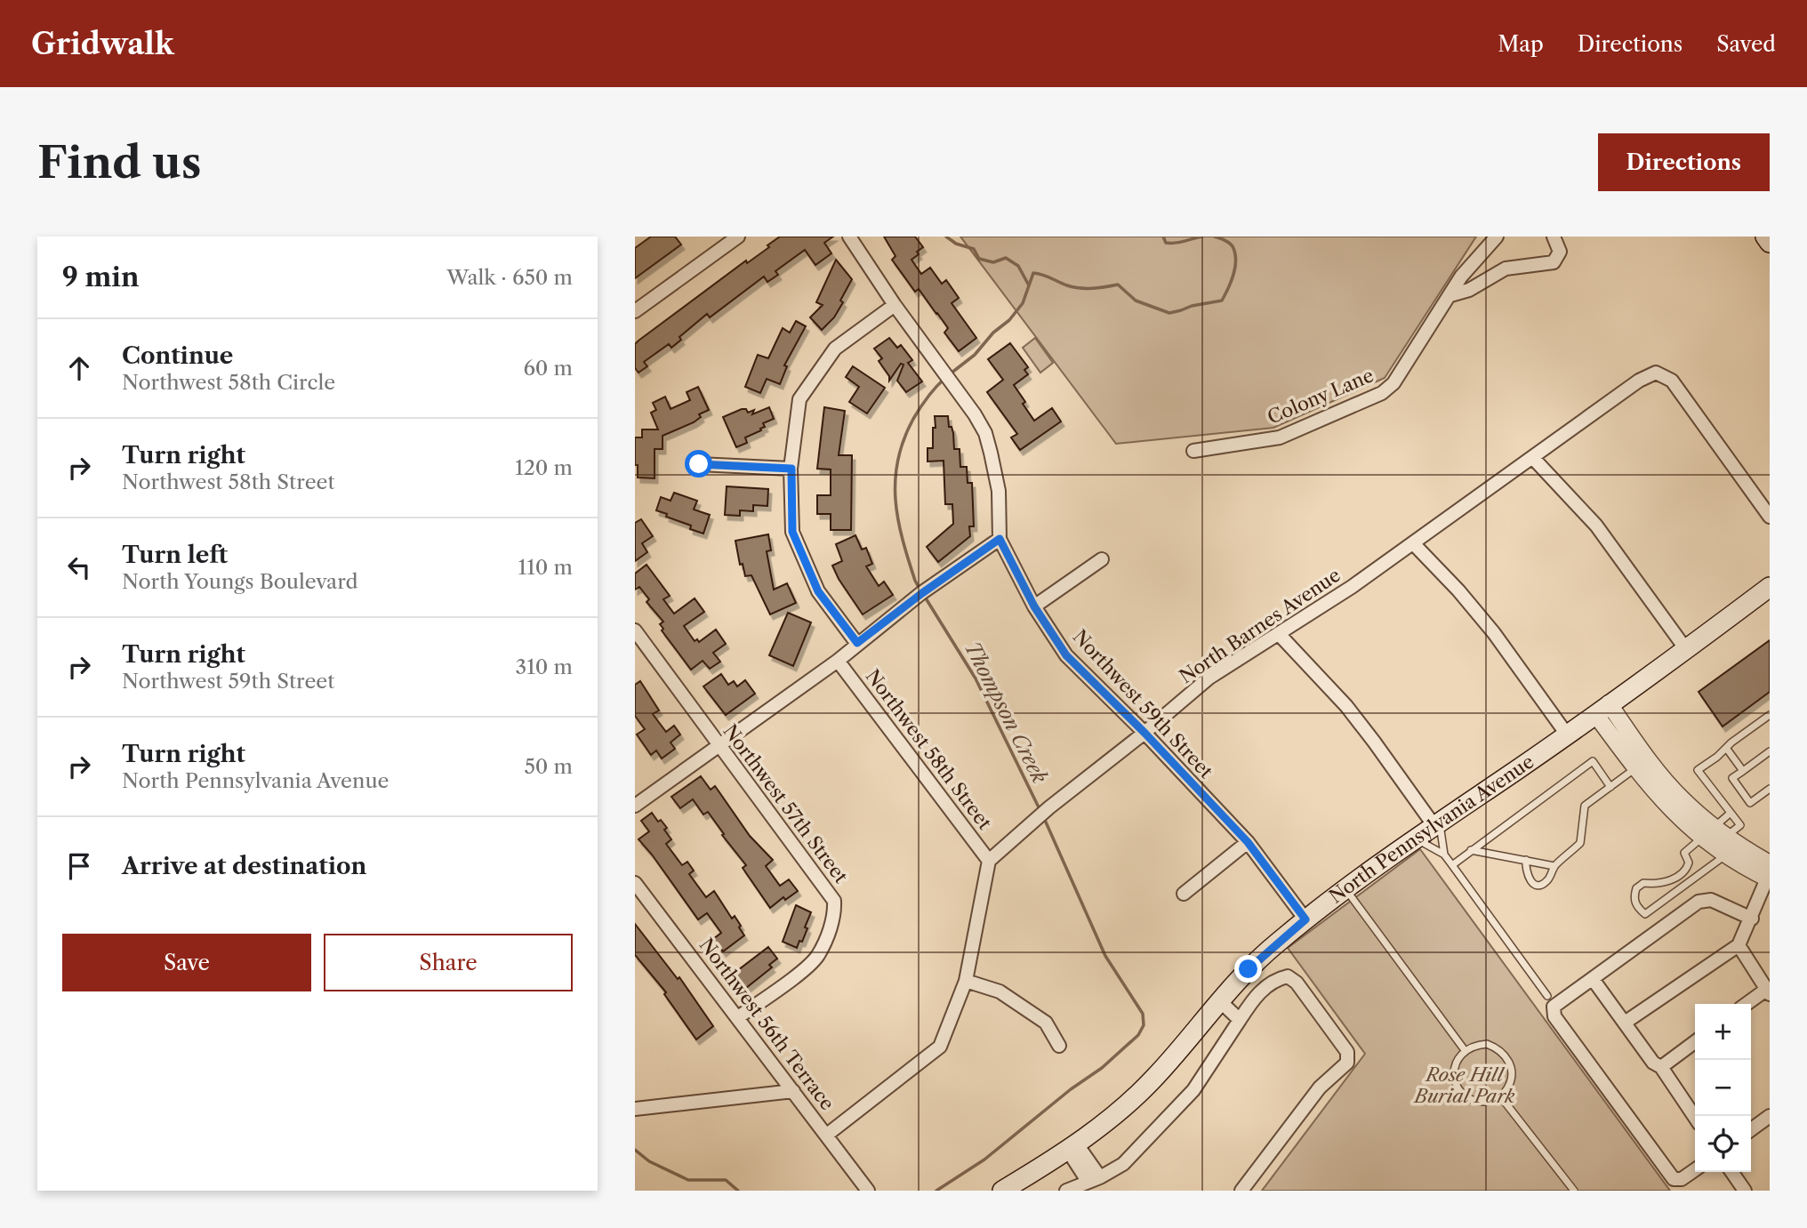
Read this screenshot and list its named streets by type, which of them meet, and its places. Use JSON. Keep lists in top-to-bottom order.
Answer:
{
  "streets": {
    "main road": ["North Pennsylvania Avenue"],
    "street": [
      "Colony Lane",
      "North Barnes Avenue",
      "Northwest 59th Street",
      "Northwest 58th Street",
      "Northwest 57th Street",
      "Northwest 56th Terrace"
    ]
  },
  "crossings": [
    ["North Barnes Avenue", "Northwest 59th Street"],
    ["North Barnes Avenue", "Northwest 58th Street"],
    ["Northwest 59th Street", "North Pennsylvania Avenue"],
    ["Northwest 57th Street", "Northwest 56th Terrace"]
  ],
  "water": ["Thompson Creek"],
  "parks": ["Rose Hill Burial Park"],
  "page": {
    "header": "Gridwalk",
    "nav": ["Map", "Directions", "Saved"],
    "buttons": [
      "Directions",
      ["Save", "Share"]
    ],
    "title": "Find us",
    "heading": ["9 min", "Walk · 650 m"],
    "list": [
      ["Continue", "Northwest 58th Circle", "60 m"],
      ["Turn right", "Northwest 58th Street", "120 m"],
      ["Turn left", "North Youngs Boulevard", "110 m"],
      ["Turn right", "Northwest 59th Street", "310 m"],
      ["Turn right", "North Pennsylvania Avenue", "50 m"],
      "Arrive at destination"
    ],
    "map_buttons": ["+", "−"]
  }
}
